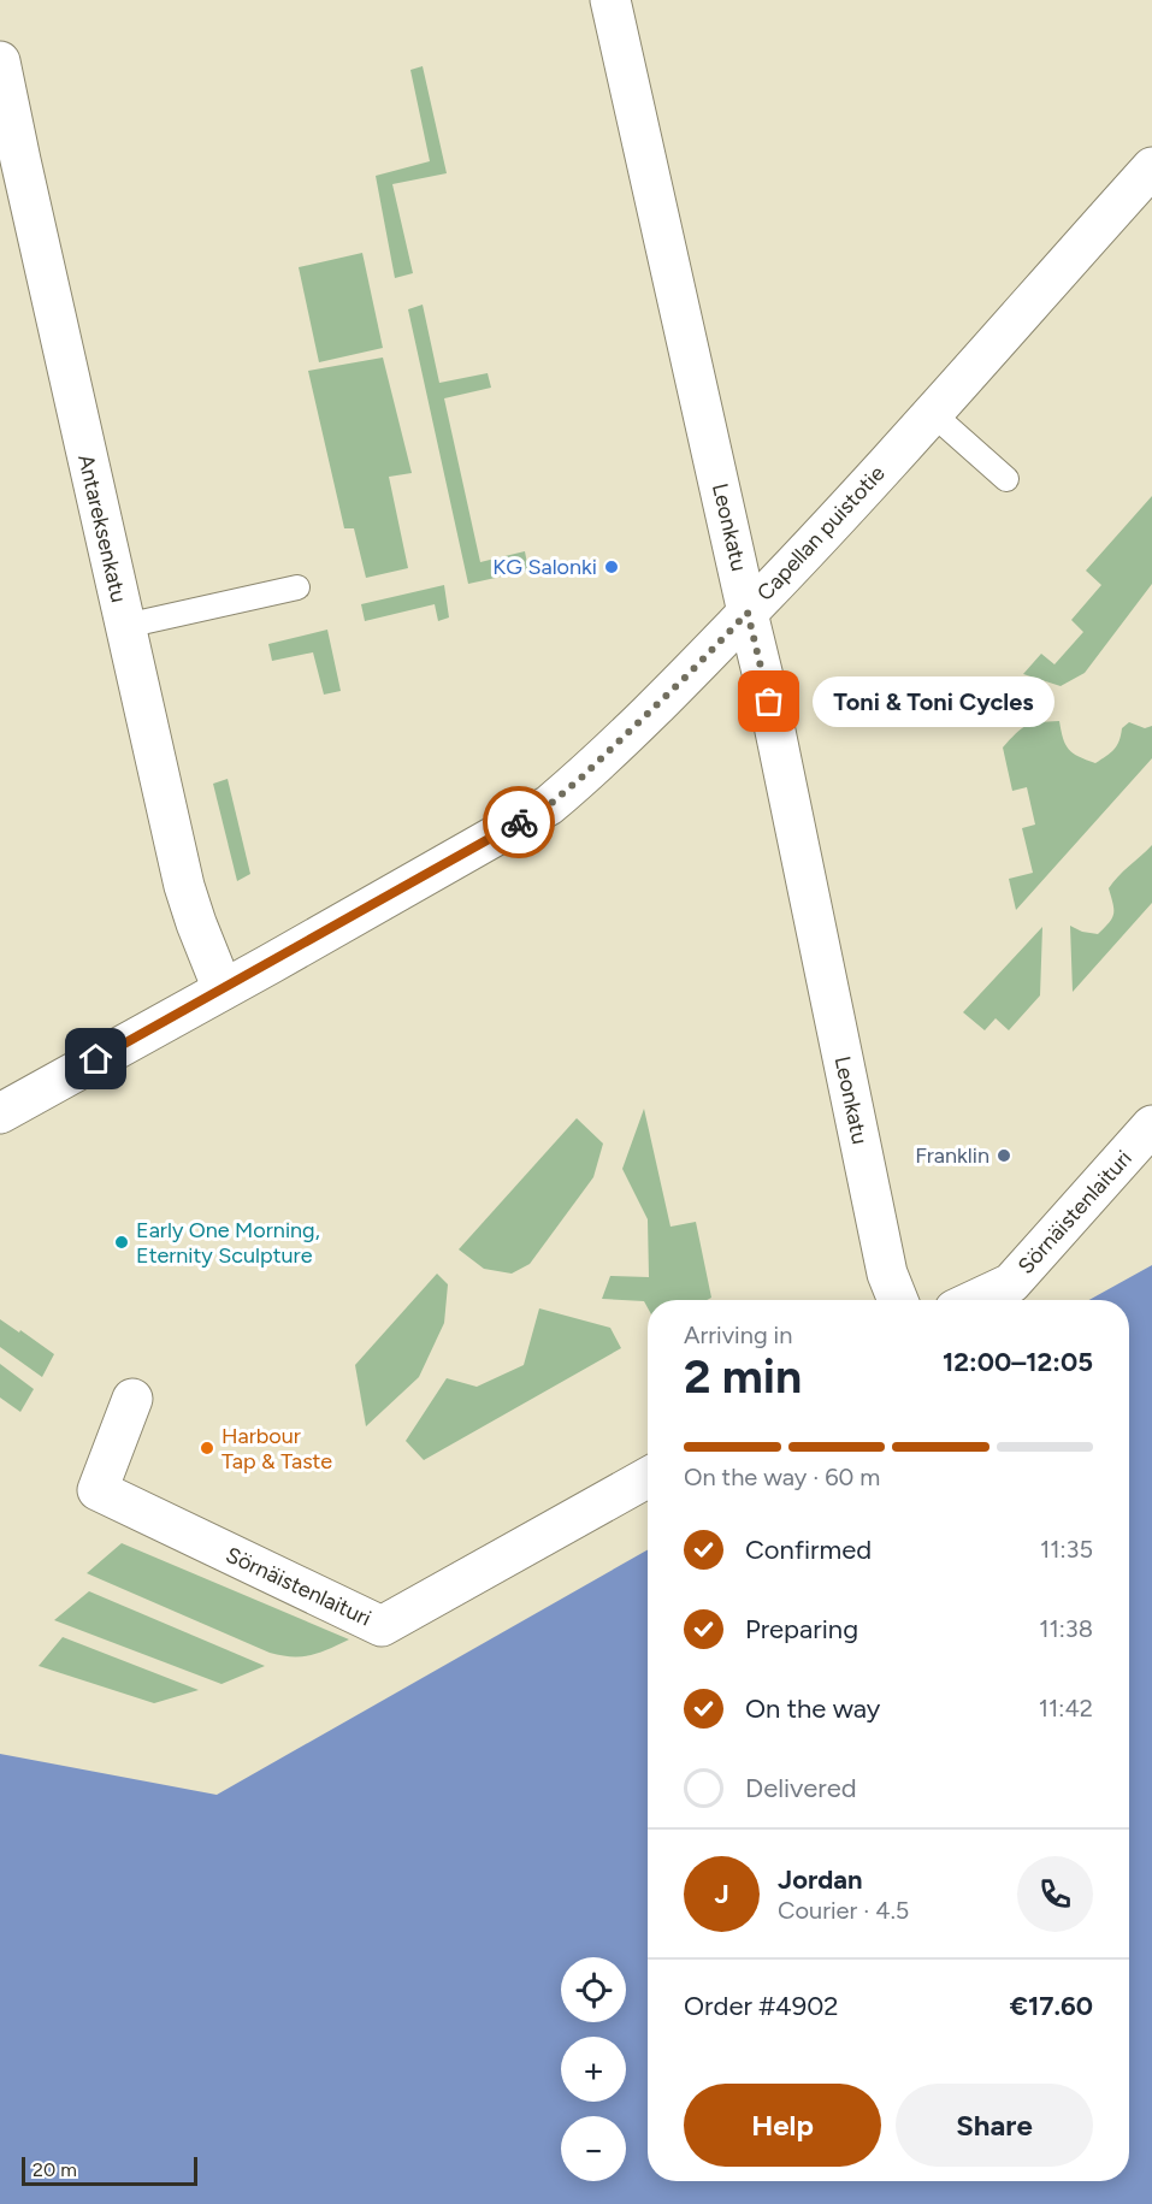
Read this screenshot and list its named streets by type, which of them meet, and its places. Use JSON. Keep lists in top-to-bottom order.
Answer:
{
  "streets": {
    "street": [
      "Leonkatu",
      "Antareksenkatu",
      "Capellan puistotie",
      "Sörnäistenlaituri"
    ]
  },
  "crossings": [
    ["Leonkatu", "Capellan puistotie"],
    ["Antareksenkatu", "Capellan puistotie"]
  ],
  "places": [
    "KG Salonki",
    "Toni & Toni Cycles",
    "Franklin",
    "Early One Morning, Eternity Sculpture",
    "Harbour Tap & Taste"
  ],
  "scale_bar": "20 m",
  "page": {
    "bubble": "Toni & Toni Cycles",
    "heading": ["2 min", "Arriving in", "12:00–12:05"],
    "panel": [
      "Jordan",
      "Courier · 4.5",
      "Order #4902",
      "€17.60"
    ],
    "bar": "On the way · 60 m",
    "list": [
      ["Confirmed", "11:35"],
      ["Preparing", "11:38"],
      ["On the way", "11:42"],
      "Delivered"
    ],
    "round": "J",
    "map_buttons": ["+", "−"],
    "buttons": ["Help", "Share"],
    "scale": "20 m"
  }
}
